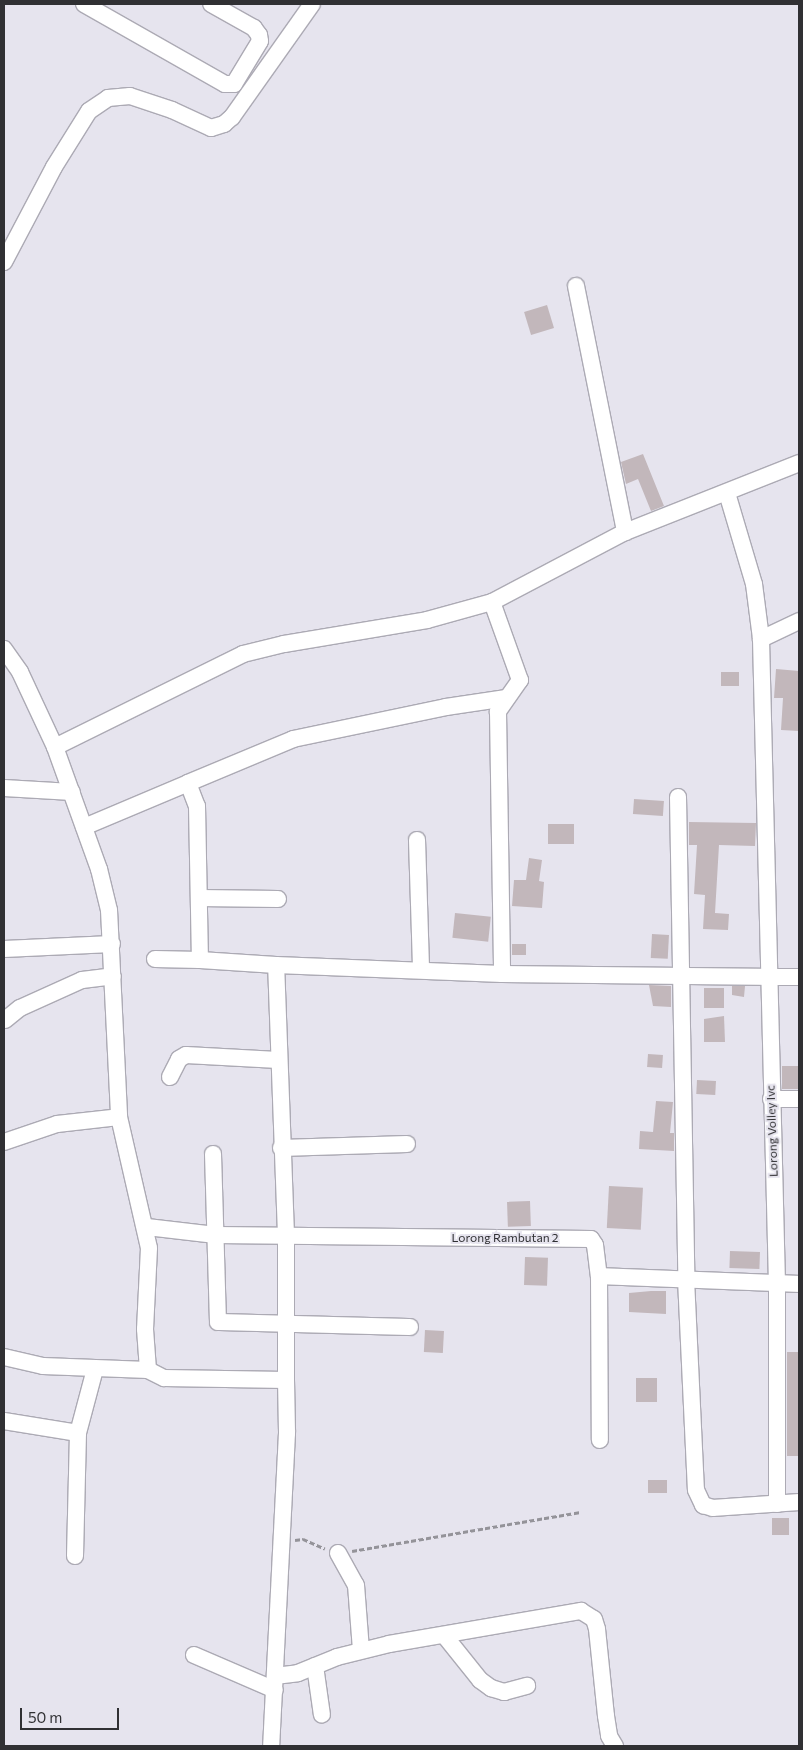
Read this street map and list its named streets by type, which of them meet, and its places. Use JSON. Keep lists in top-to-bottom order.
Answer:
{
  "streets": {
    "street": ["Lorong Volley Ivc", "Lorong Rambutan 2"]
  },
  "scale_bar": "50 m"
}
